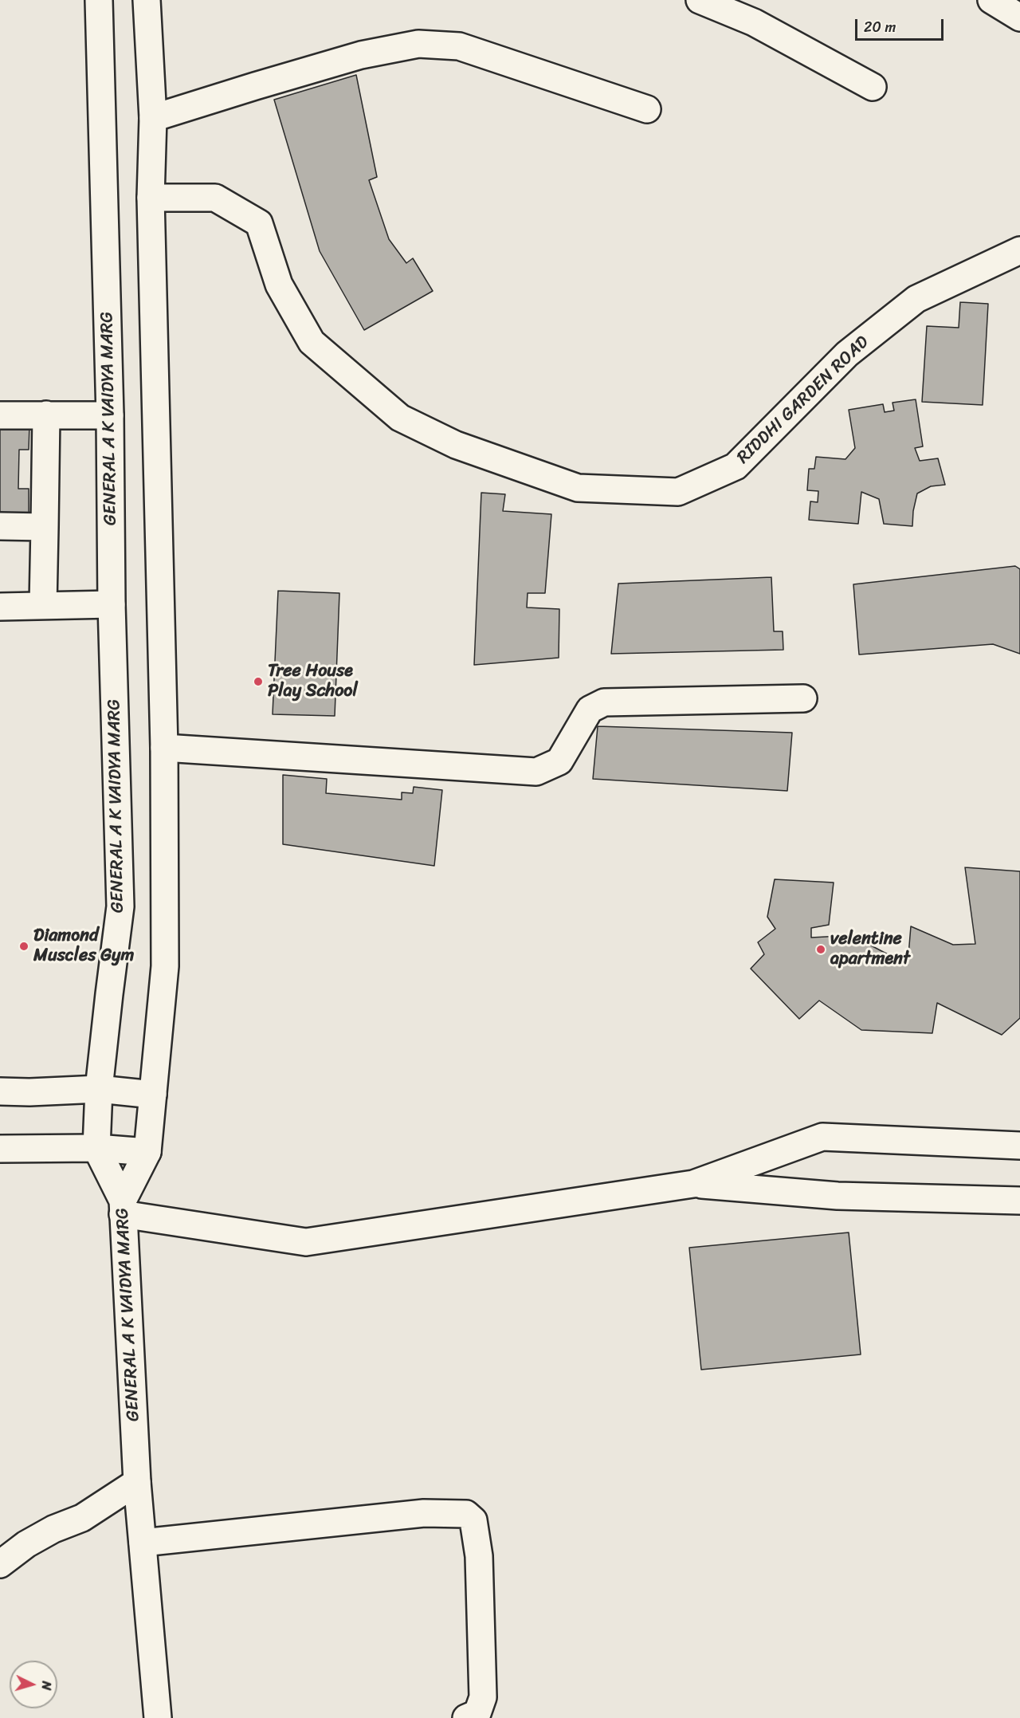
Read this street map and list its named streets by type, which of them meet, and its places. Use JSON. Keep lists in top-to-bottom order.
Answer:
{
  "streets": {
    "street": ["RIDDHI GARDEN ROAD", "GENERAL A K VAIDYA MARG"]
  },
  "places": ["Tree House Play School", "Diamond Muscles Gym", "velentine apartment"],
  "scale_bar": "20 m",
  "north": "right"
}
